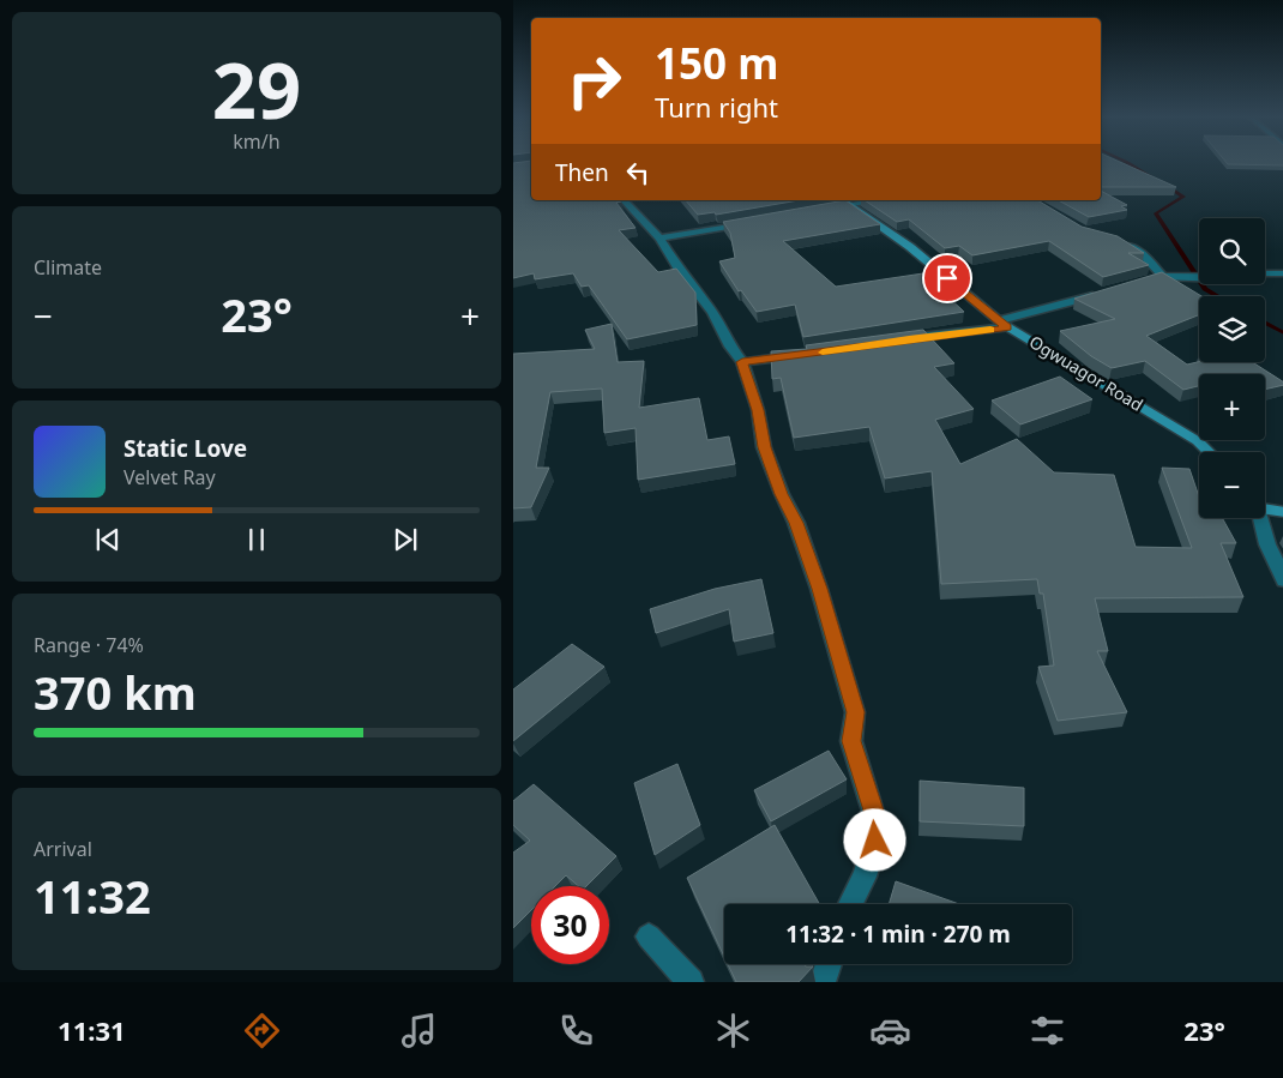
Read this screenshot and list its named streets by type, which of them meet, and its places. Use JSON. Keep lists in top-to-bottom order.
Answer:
{
  "streets": {
    "street": ["Ogwuagor Road"]
  },
  "page": {
    "tile": [
      ["29", "km/h"],
      "Climate",
      ["Range · 74%", "370 km"],
      ["Arrival", "11:32"]
    ],
    "turn": ["150 m", "Turn right"],
    "then": "Then",
    "map_buttons": ["+", "−"],
    "heat": ["−", "23°", "+"],
    "song": ["Static Love", "Velvet Ray"],
    "limit": "30",
    "trip": "11:32 · 1 min · 270 m",
    "tabs": ["11:31", "23°"]
  }
}
